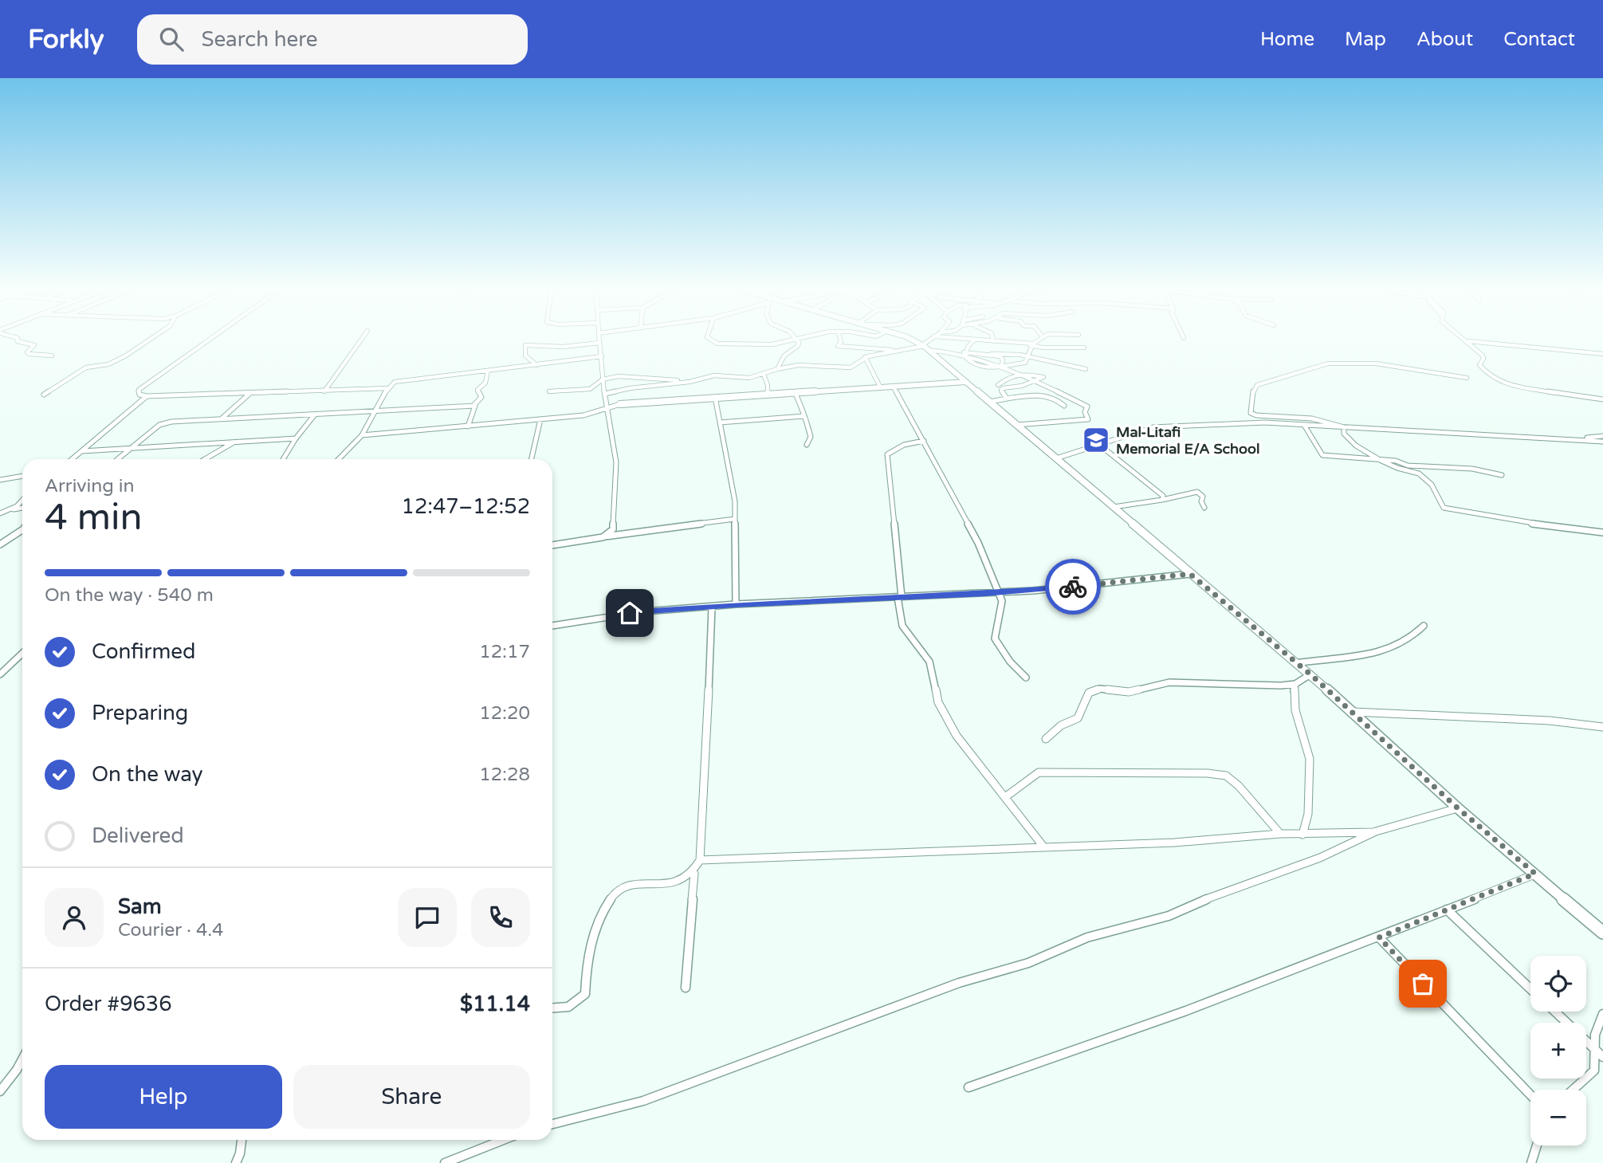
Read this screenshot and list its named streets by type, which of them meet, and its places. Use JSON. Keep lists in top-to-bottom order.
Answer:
{
  "places": {
    "school or university": ["Mal-Litafi Memorial E/A School"]
  },
  "page": {
    "header": "Forkly",
    "search": "Search here",
    "nav": [
      "Home",
      "Map",
      "About",
      "Contact"
    ],
    "heading": ["4 min", "Arriving in", "12:47–12:52"],
    "panel": [
      "Sam",
      "Courier · 4.4",
      "Order #9636",
      "$11.14"
    ],
    "bar": "On the way · 540 m",
    "list": [
      ["Confirmed", "12:17"],
      ["Preparing", "12:20"],
      ["On the way", "12:28"],
      "Delivered"
    ],
    "map_buttons": ["+", "−"],
    "buttons": ["Help", "Share"]
  }
}
